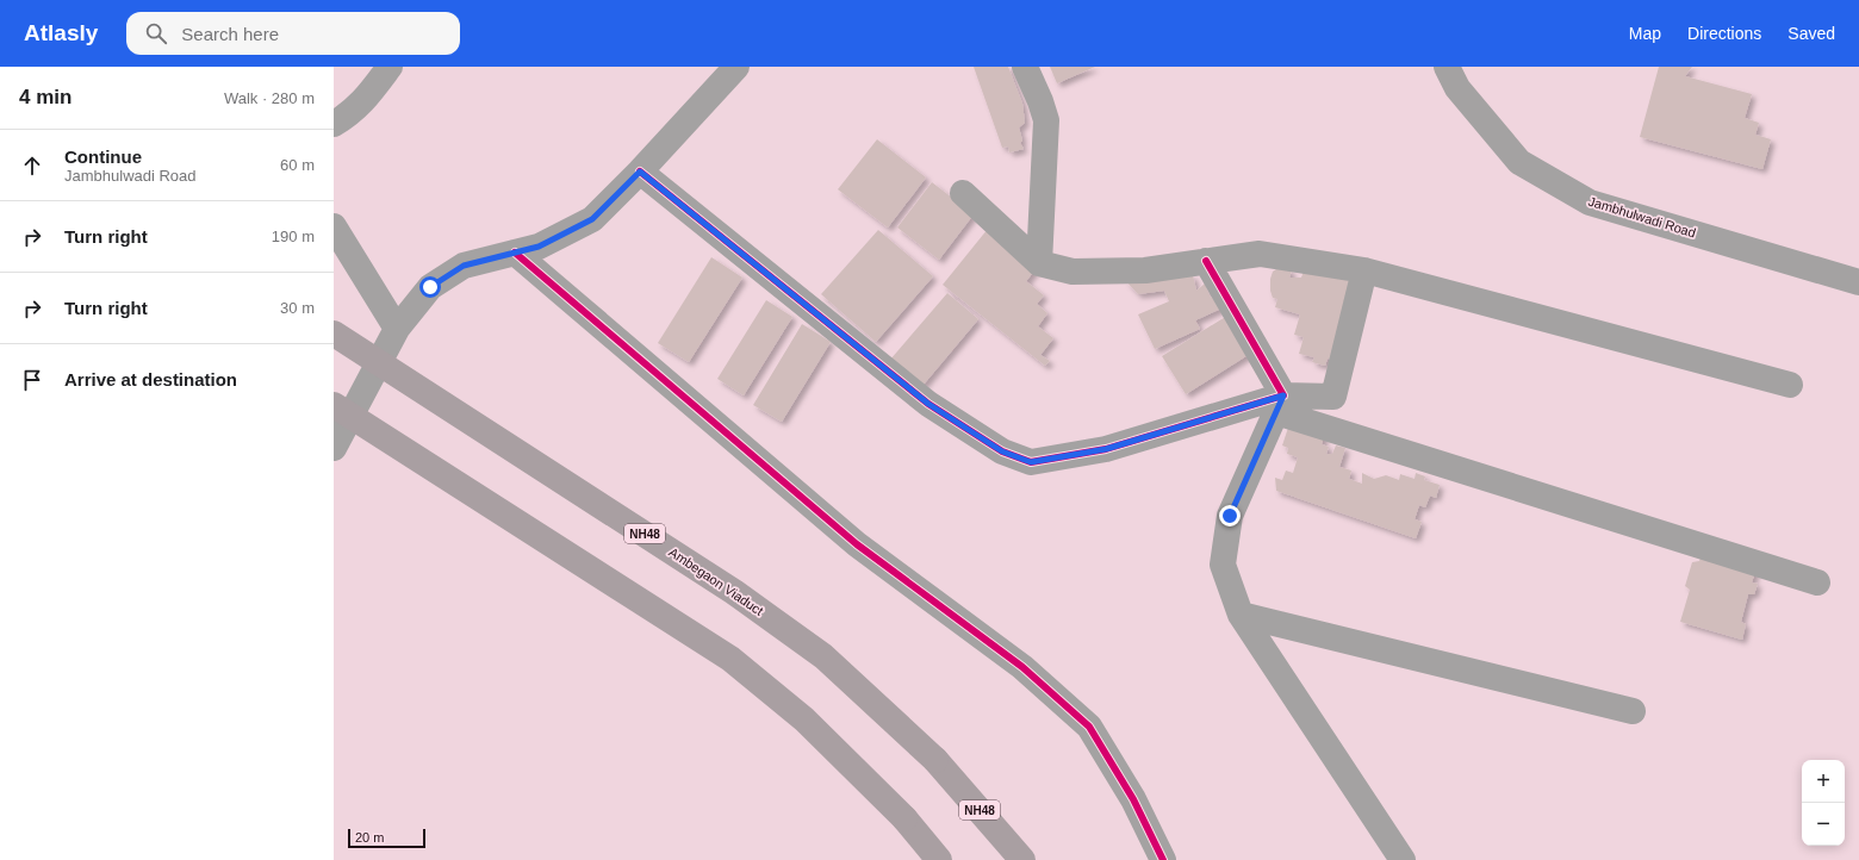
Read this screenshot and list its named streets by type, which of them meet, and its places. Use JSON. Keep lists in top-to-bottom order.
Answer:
{
  "streets": {
    "highway": ["NH48", "Ambegaon Viaduct"],
    "street": ["Jambhulwadi Road"]
  },
  "scale_bar": "20 m",
  "page": {
    "header": "Atlasly",
    "search": "Search here",
    "nav": ["Map", "Directions", "Saved"],
    "heading": ["4 min", "Walk · 280 m"],
    "list": [
      ["Continue", "Jambhulwadi Road", "60 m"],
      ["Turn right", "190 m"],
      ["Turn right", "30 m"],
      "Arrive at destination"
    ],
    "map_buttons": ["+", "−"],
    "scale": "20 m"
  }
}
